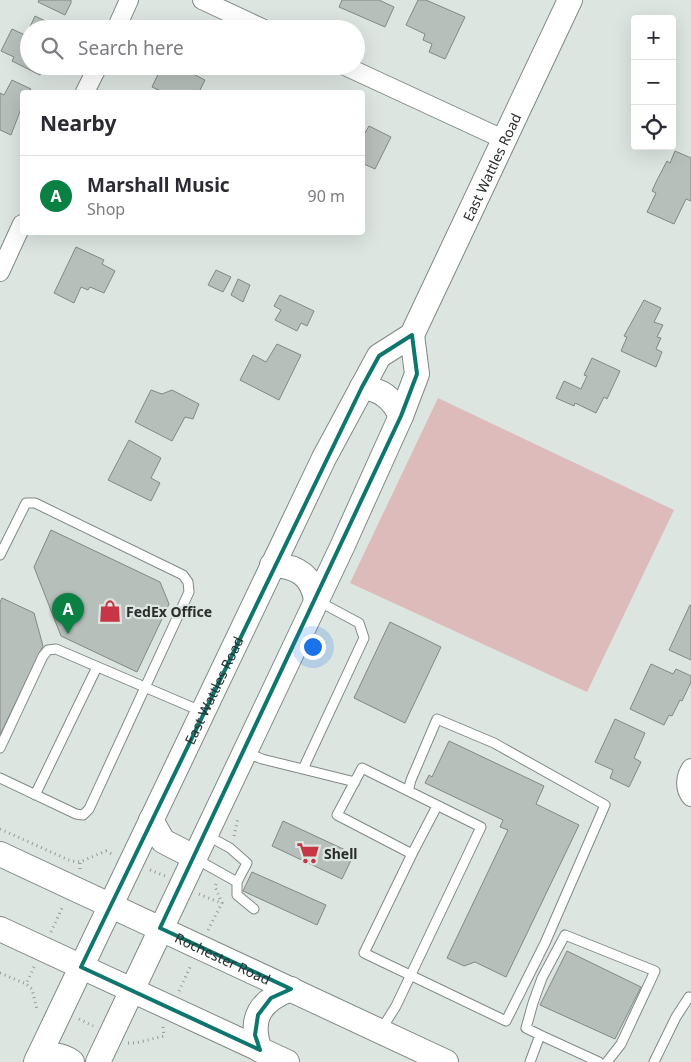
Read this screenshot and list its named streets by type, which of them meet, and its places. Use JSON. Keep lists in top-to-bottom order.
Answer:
{
  "streets": {
    "main road": ["East Wattles Road", "Rochester Road"]
  },
  "crossings": [
    ["East Wattles Road", "Rochester Road"]
  ],
  "places": {
    "shop": ["FedEx Office"],
    "supermarket": ["Shell"]
  },
  "page": {
    "map_buttons": ["+", "−"],
    "search": "Search here",
    "heading": "Nearby",
    "list": [
      {
        "mark": "A",
        "name": "Marshall Music",
        "note": "Shop",
        "value": "90 m"
      }
    ],
    "pins": "A"
  }
}
